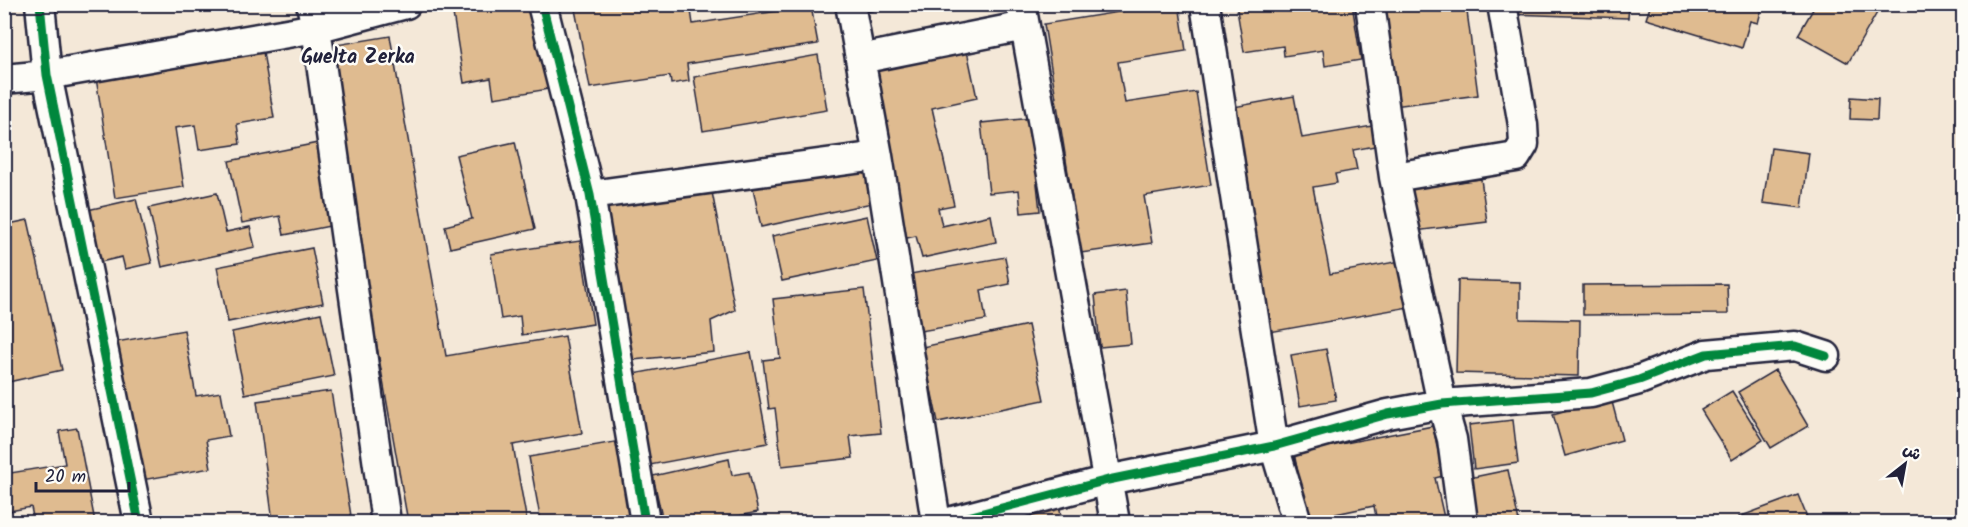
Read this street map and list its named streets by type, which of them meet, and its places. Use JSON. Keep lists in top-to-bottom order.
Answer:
{
  "districts": ["Guelta Zerka"],
  "scale_bar": "20 m",
  "north": "top right"
}
